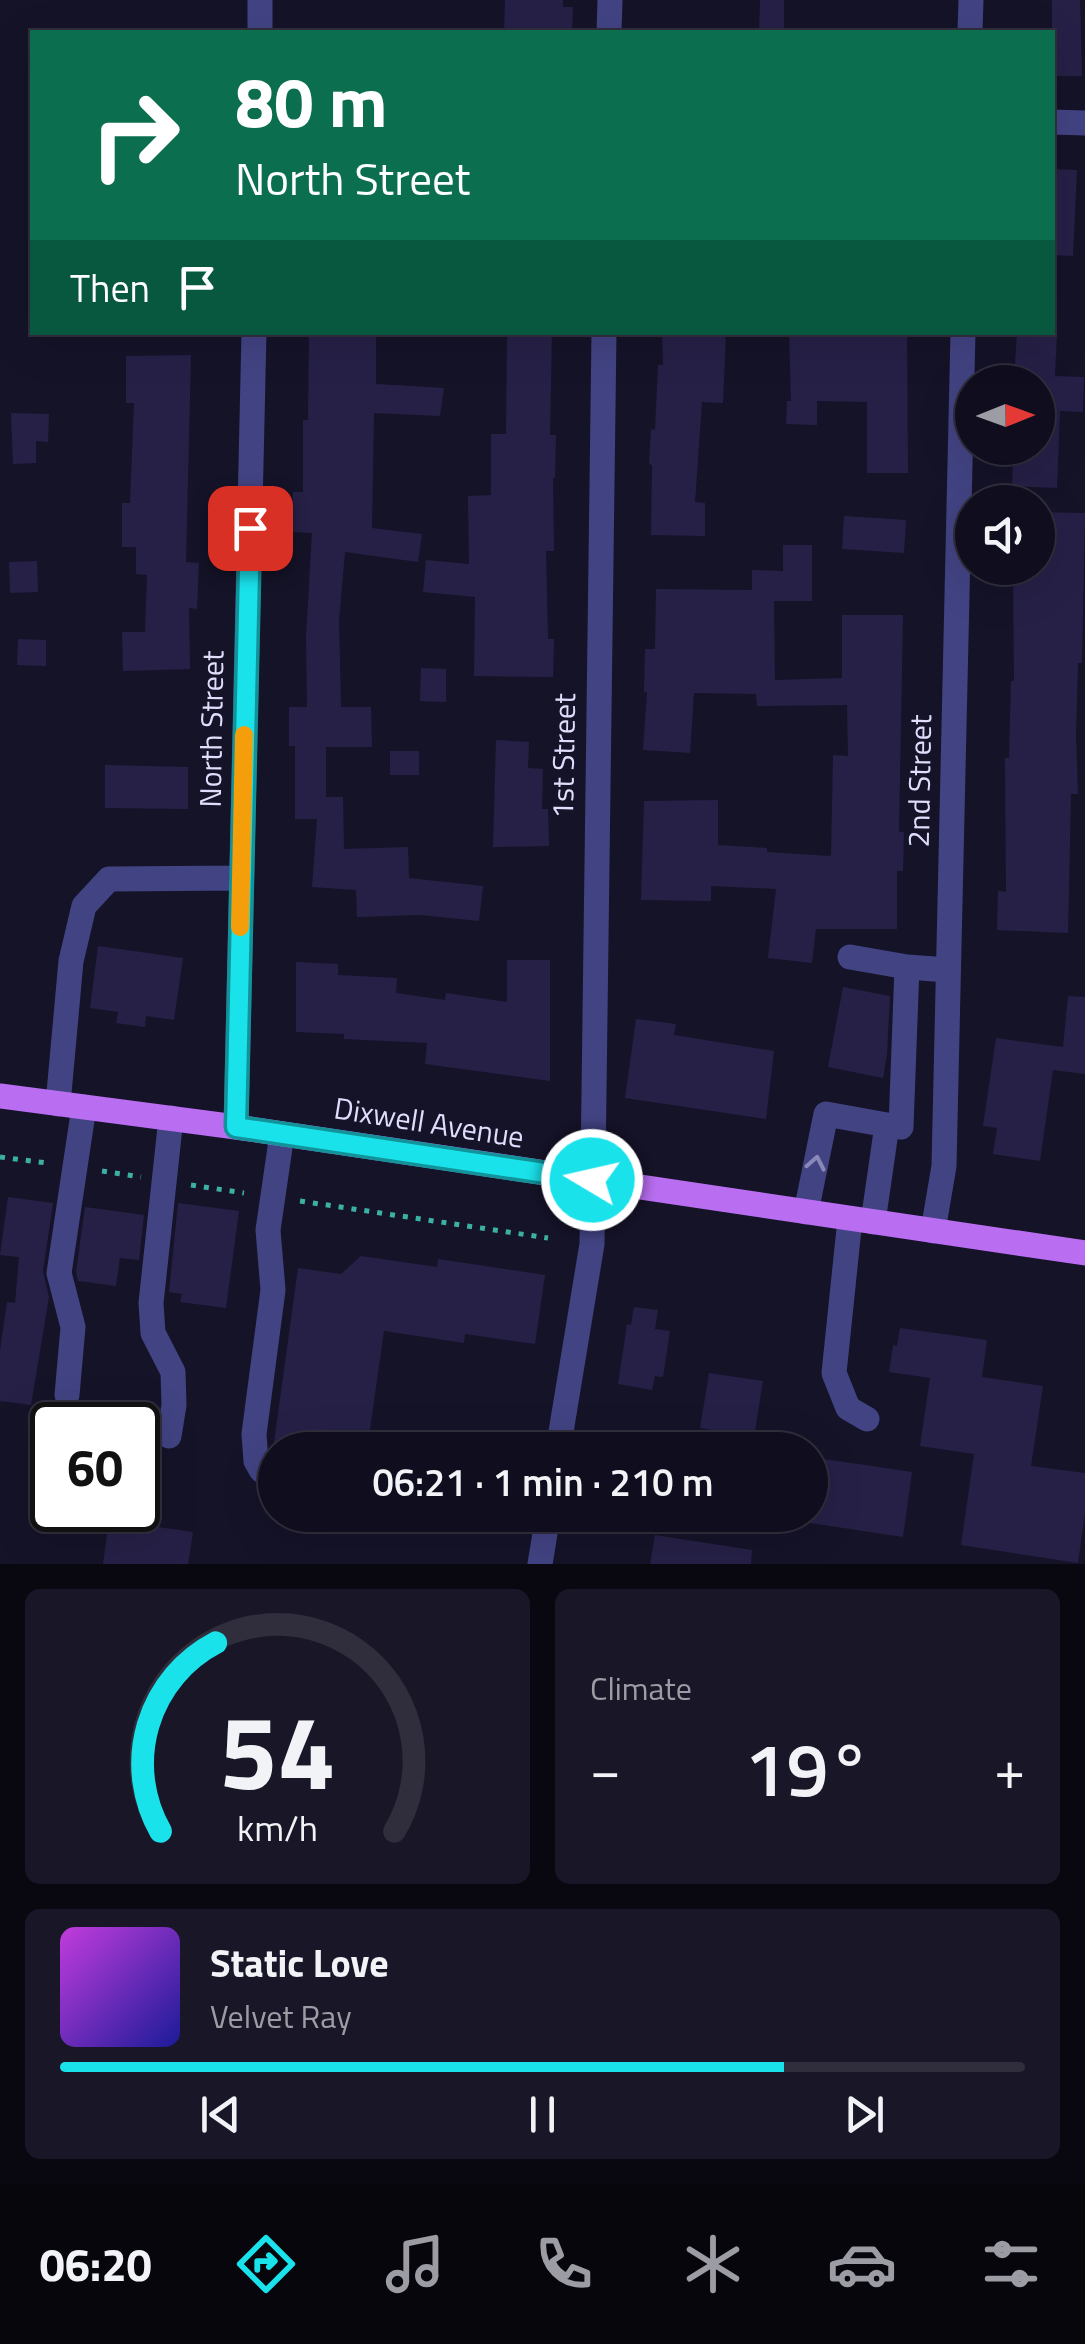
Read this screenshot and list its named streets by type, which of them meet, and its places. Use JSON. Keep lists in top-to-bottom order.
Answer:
{
  "streets": {
    "main road": ["Dixwell Avenue"],
    "street": ["North Street", "1st Street", "2nd Street"]
  },
  "crossings": [
    ["North Street", "Dixwell Avenue"],
    ["1st Street", "Dixwell Avenue"],
    ["2nd Street", "Dixwell Avenue"]
  ],
  "north": "right",
  "page": {
    "turn": ["80 m", "North Street"],
    "then": "Then",
    "limit": "60",
    "trip": "06:21 · 1 min · 210 m",
    "tile": "Climate",
    "heat": ["−", "19°", "+"],
    "song": ["Static Love", "Velvet Ray"],
    "tabs": "06:20",
    "gauge": ["54", "km/h"]
  }
}
